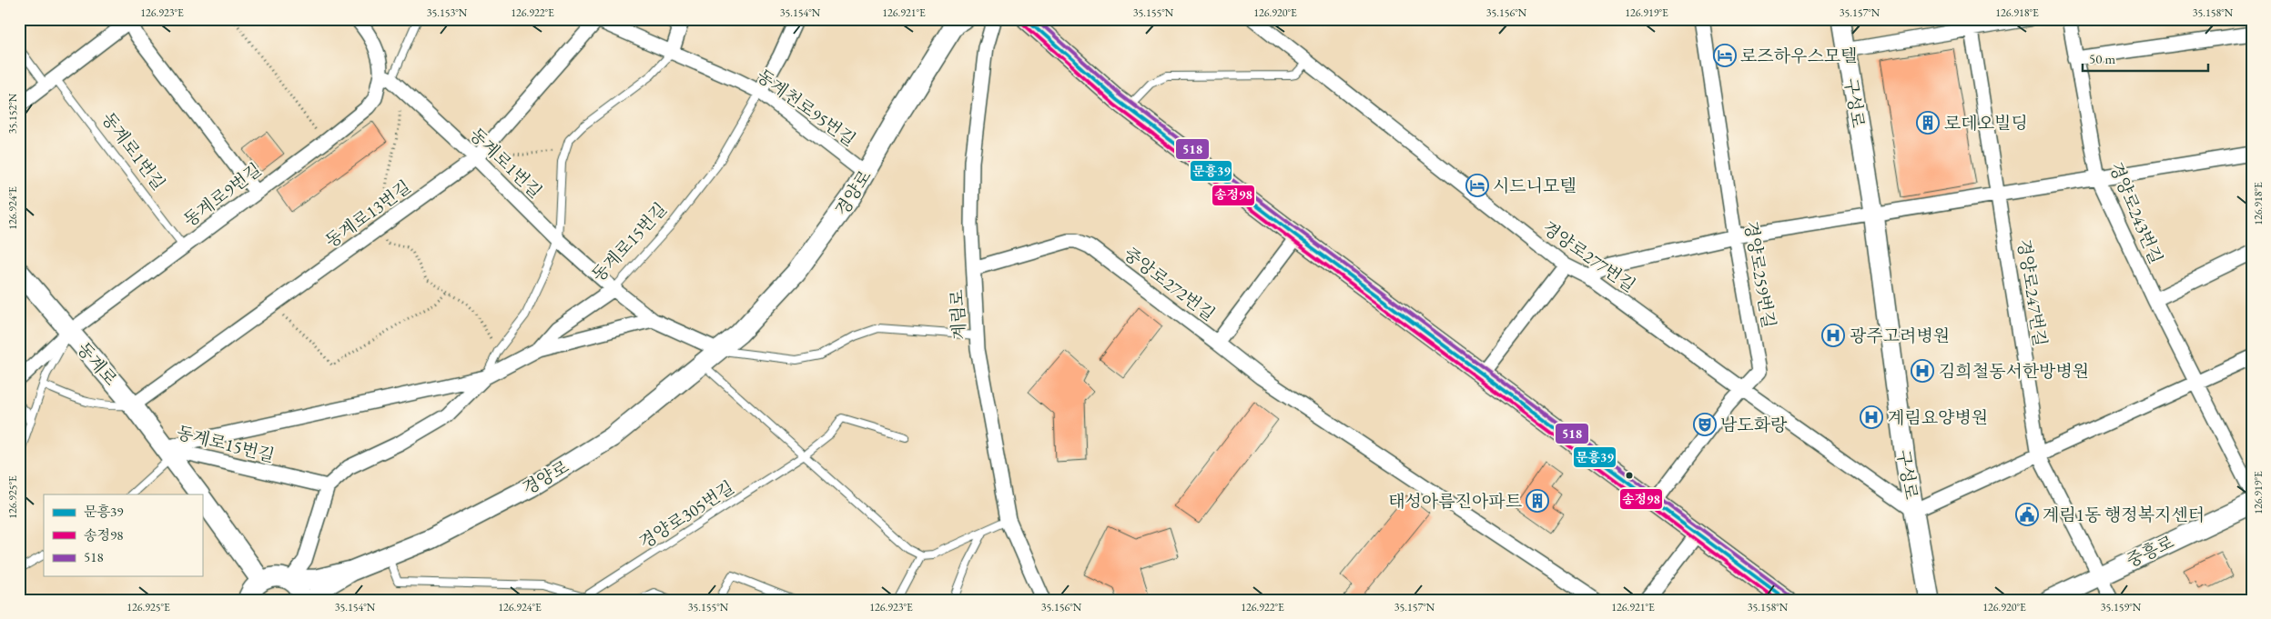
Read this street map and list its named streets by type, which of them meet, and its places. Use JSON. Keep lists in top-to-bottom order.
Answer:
{
  "streets": {
    "street": [
      "구성로",
      "동계천로95번길",
      "동계로1번길",
      "경양로",
      "동계로9번길",
      "경양로243번길",
      "동계로13번길",
      "동계로15번길",
      "경양로277번길",
      "경양로259번길",
      "중앙로272번길",
      "경양로247번길",
      "계림로",
      "동계로",
      "중흥로"
    ],
    "lane": ["경양로305번길"]
  },
  "crossings": [
    ["구성로", "경양로277번길"],
    ["동계천로95번길", "경양로"],
    ["동계천로95번길", "동계로13번길"],
    ["동계천로95번길", "동계로15번길"],
    ["동계로1번길", "경양로"],
    ["동계로1번길", "동계로9번길"],
    ["동계로1번길", "동계로13번길"],
    ["동계로1번길", "동계로15번길"],
    ["동계로9번길", "동계로"],
    ["동계로13번길", "동계로"],
    ["동계로15번길", "동계로"],
    ["경양로277번길", "경양로259번길"],
    ["중앙로272번길", "계림로"],
    ["경양로247번길", "중흥로"]
  ],
  "places": {
    "hotel": ["로즈하우스모텔", "시드니모텔"],
    "building": ["로데오빌딩", "태성아름진아파트"],
    "hospital": ["광주고려병원", "김희철동서한방병원", "계림요양병원"],
    "theatre": ["남도화랑"],
    "public building": ["계림1동 행정복지센터"]
  },
  "lines": ["transit line 문흥39", "transit line 518", "transit line 송정98"],
  "legend": ["문흥39", "송정98", "518"],
  "scale_bar": "50 m",
  "coordinates": [
    "126.923°E",
    "35.153°N",
    "126.922°E",
    "35.154°N",
    "126.921°E",
    "35.155°N",
    "126.920°E",
    "35.156°N",
    "126.919°E",
    "35.157°N",
    "126.918°E",
    "35.158°N",
    "35.152°N",
    "126.924°E",
    "126.925°E",
    "35.159°N"
  ]
}
